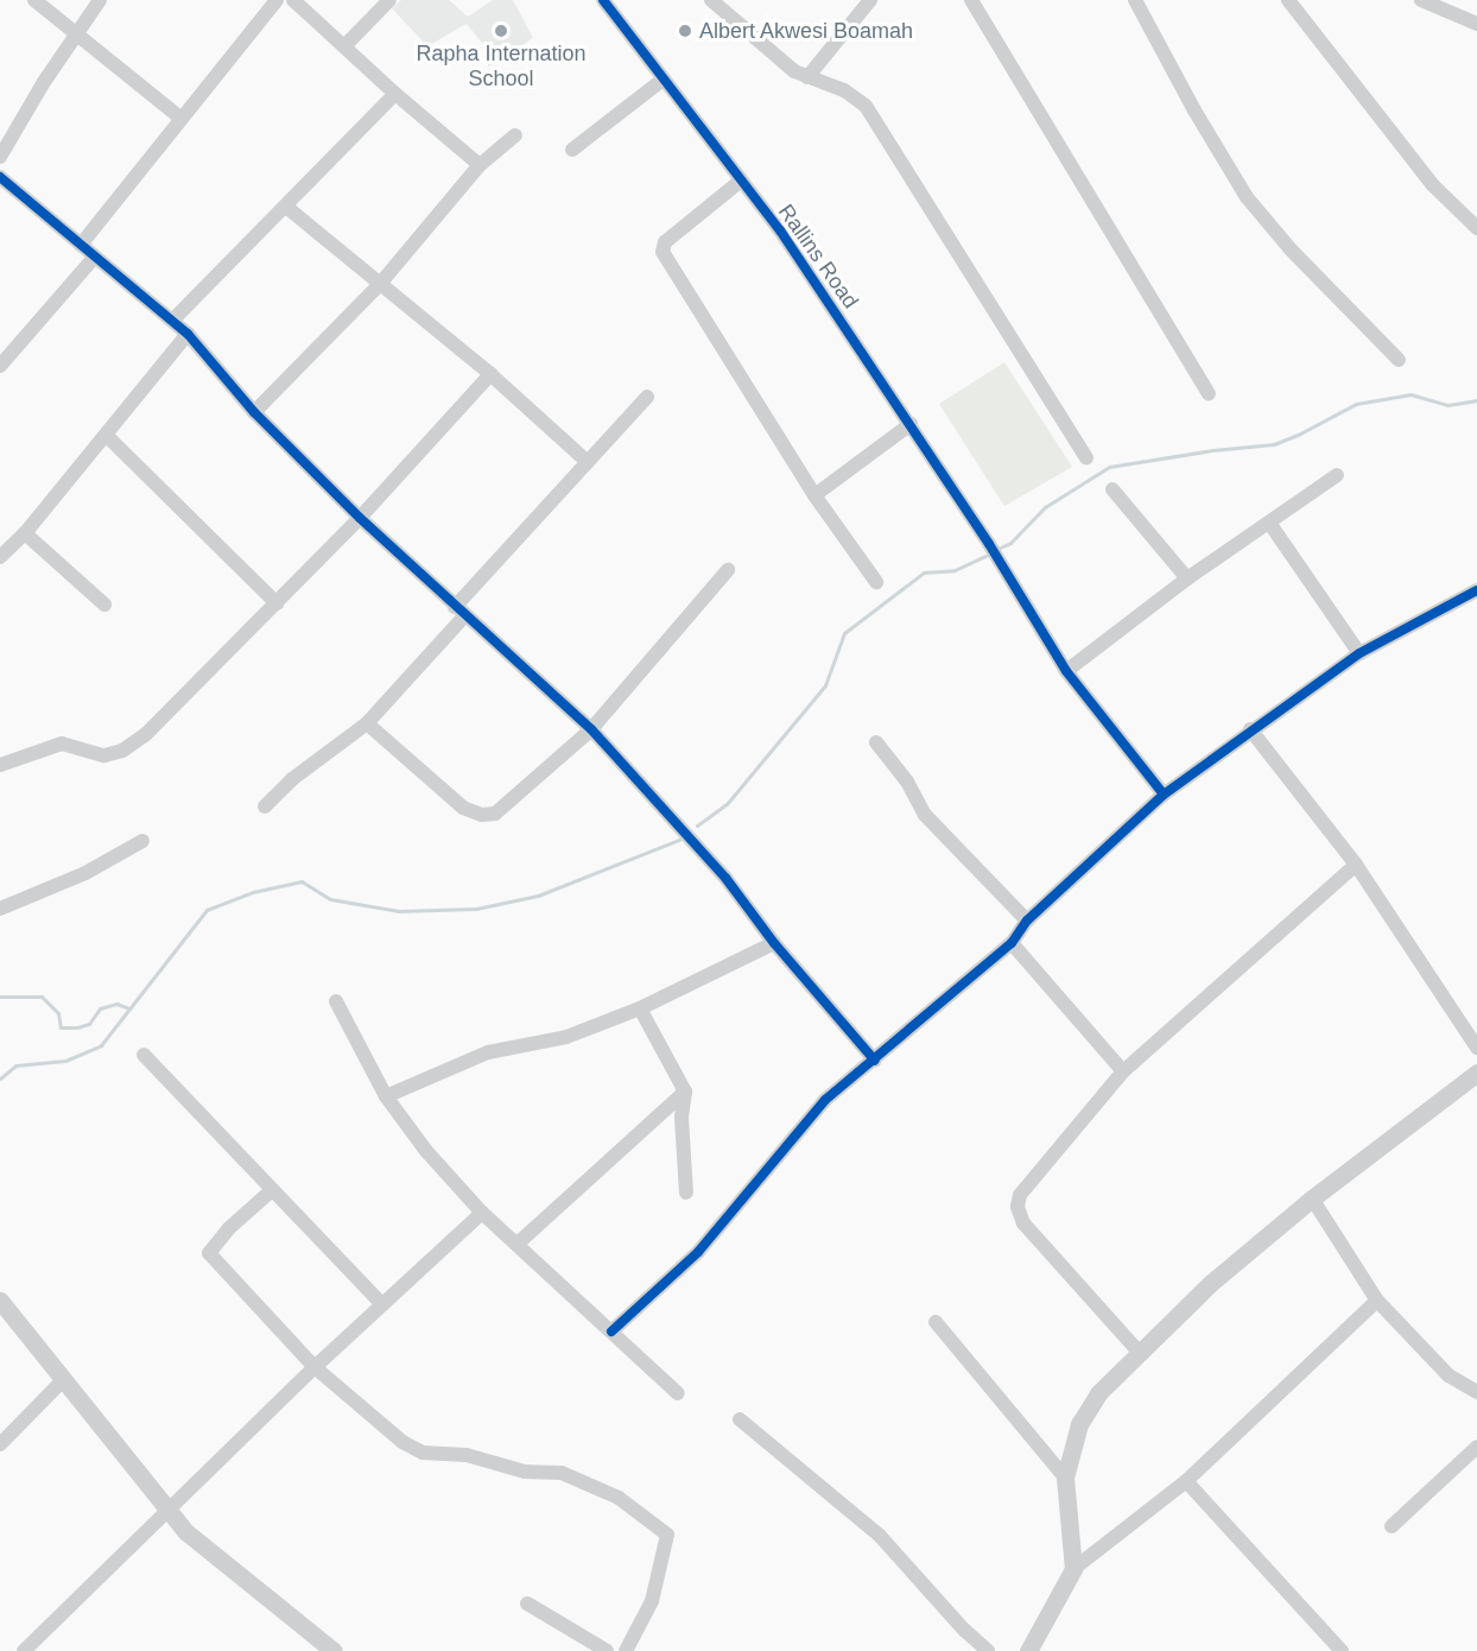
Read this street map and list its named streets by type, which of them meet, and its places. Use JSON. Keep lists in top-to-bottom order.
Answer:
{
  "streets": {
    "street": ["Rallins Road"]
  },
  "places": ["Rapha Internation School", "Albert Akwesi Boamah"]
}
